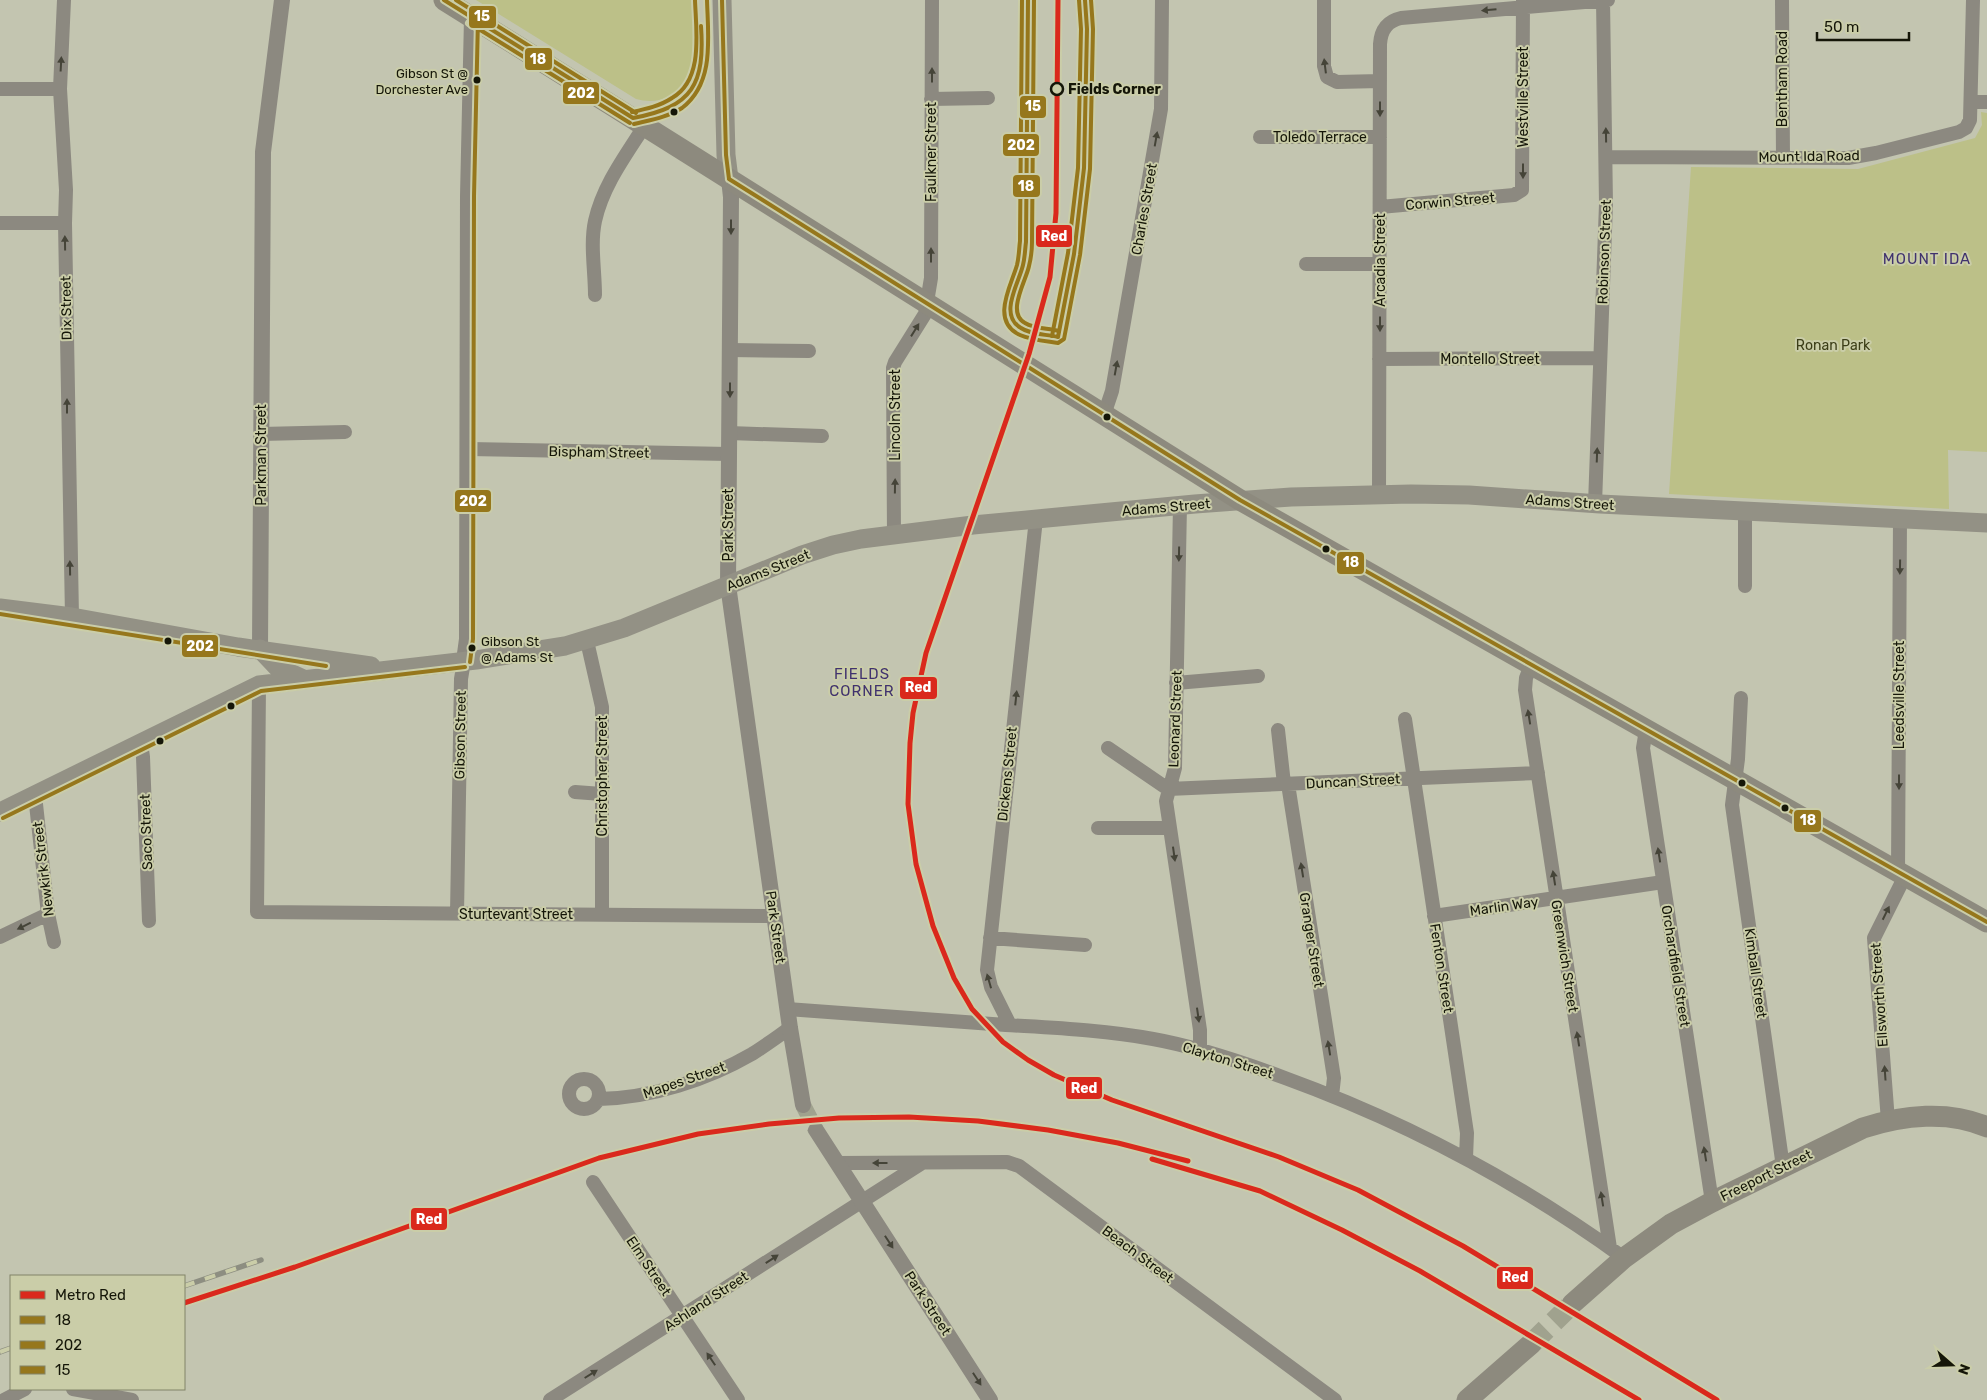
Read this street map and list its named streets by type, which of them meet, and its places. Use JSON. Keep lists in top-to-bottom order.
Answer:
{
  "streets": {
    "main road": [
      "Parkman Street",
      "Adams Street",
      "Park Street",
      "Freeport Street"
    ],
    "street": [
      "Bentham Road",
      "Westville Street",
      "Toledo Terrace",
      "Faulkner Street",
      "Mount Ida Road",
      "Corwin Street",
      "Charles Street",
      "Robinson Street",
      "Arcadia Street",
      "Dix Street",
      "Montello Street",
      "Lincoln Street",
      "Bispham Street",
      "Leedsville Street",
      "Leonard Street",
      "Gibson Street",
      "Dickens Street",
      "Christopher Street",
      "Duncan Street",
      "Saco Street",
      "Newkirk Street",
      "Marlin Way",
      "Sturtevant Street",
      "Granger Street",
      "Greenwich Street",
      "Orchardfield Street",
      "Fenton Street",
      "Kimball Street",
      "Ellsworth Street",
      "Clayton Street",
      "Mapes Street",
      "Beach Street",
      "Elm Street",
      "Ashland Street"
    ]
  },
  "crossings": [
    ["Bentham Road", "Mount Ida Road"],
    ["Westville Street", "Corwin Street"],
    ["Westville Street", "Arcadia Street"],
    ["Toledo Terrace", "Arcadia Street"],
    ["Faulkner Street", "Lincoln Street"],
    ["Mount Ida Road", "Robinson Street"],
    ["Corwin Street", "Arcadia Street"],
    ["Robinson Street", "Montello Street"],
    ["Robinson Street", "Adams Street"],
    ["Arcadia Street", "Montello Street"],
    ["Arcadia Street", "Adams Street"],
    ["Dix Street", "Adams Street"],
    ["Lincoln Street", "Adams Street"],
    ["Bispham Street", "Park Street"],
    ["Bispham Street", "Gibson Street"],
    ["Parkman Street", "Adams Street"],
    ["Parkman Street", "Sturtevant Street"],
    ["Adams Street", "Park Street"],
    ["Adams Street", "Leedsville Street"],
    ["Adams Street", "Leonard Street"],
    ["Adams Street", "Gibson Street"],
    ["Adams Street", "Dickens Street"],
    ["Adams Street", "Christopher Street"],
    ["Adams Street", "Saco Street"],
    ["Adams Street", "Newkirk Street"],
    ["Park Street", "Sturtevant Street"],
    ["Park Street", "Clayton Street"],
    ["Park Street", "Mapes Street"],
    ["Park Street", "Beach Street"],
    ["Park Street", "Ashland Street"],
    ["Leedsville Street", "Ellsworth Street"],
    ["Leonard Street", "Duncan Street"],
    ["Leonard Street", "Clayton Street"],
    ["Gibson Street", "Sturtevant Street"],
    ["Dickens Street", "Clayton Street"],
    ["Christopher Street", "Sturtevant Street"],
    ["Duncan Street", "Granger Street"],
    ["Duncan Street", "Greenwich Street"],
    ["Duncan Street", "Fenton Street"],
    ["Marlin Way", "Greenwich Street"],
    ["Marlin Way", "Orchardfield Street"],
    ["Marlin Way", "Fenton Street"],
    ["Granger Street", "Clayton Street"],
    ["Greenwich Street", "Clayton Street"],
    ["Greenwich Street", "Freeport Street"],
    ["Orchardfield Street", "Freeport Street"],
    ["Fenton Street", "Clayton Street"],
    ["Kimball Street", "Freeport Street"],
    ["Ellsworth Street", "Freeport Street"],
    ["Clayton Street", "Freeport Street"],
    ["Elm Street", "Ashland Street"]
  ],
  "one_way": [
    "Westville Street",
    "Faulkner Street",
    "Charles Street",
    "Robinson Street",
    "Dix Street",
    "Lincoln Street",
    "Leedsville Street",
    "Leonard Street",
    "Dickens Street",
    "Granger Street",
    "Greenwich Street",
    "Orchardfield Street",
    "Ellsworth Street",
    "Elm Street",
    "Ashland Street"
  ],
  "districts": ["MOUNT IDA", "FIELDS CORNER"],
  "parks": ["Ronan Park"],
  "places": ["Gibson St @ Dorchester Ave", "Fields Corner", "Gibson St @ Adams St"],
  "lines": [
    "metro line Red",
    "transit line 18",
    "transit line 202",
    "transit line 15"
  ],
  "legend": [
    "Metro Red",
    "18",
    "202",
    "15"
  ],
  "scale_bar": "50 m",
  "north": "right"
}
